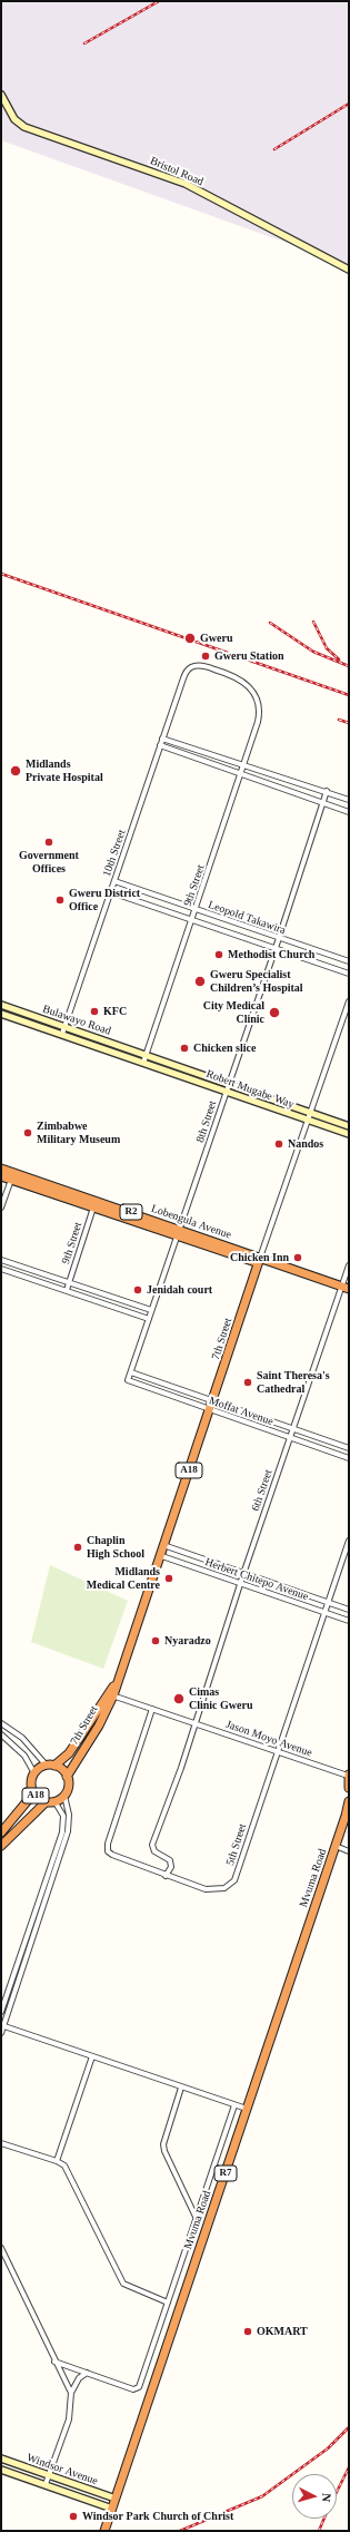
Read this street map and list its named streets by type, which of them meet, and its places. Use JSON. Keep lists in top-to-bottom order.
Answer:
{
  "streets": {
    "highway": [
      "R2",
      "Lobengula Avenue",
      "7th Street",
      "A18",
      "Mvuma Road",
      "R7"
    ],
    "street": [
      "Bristol Road",
      "10th Street",
      "9th Street",
      "Leopold Takawira",
      "Bulawayo Road",
      "Robert Mugabe Way",
      "8th Street",
      "Moffat Avenue",
      "6th Street",
      "Herbert Chitepo Avenue",
      "Jason Moyo Avenue",
      "5th Street",
      "Windsor Avenue"
    ]
  },
  "crossings": [
    ["10th Street", "9th Street"],
    ["10th Street", "Leopold Takawira"],
    ["10th Street", "Bulawayo Road"],
    ["9th Street", "Leopold Takawira"],
    ["9th Street", "Bulawayo Road"],
    ["9th Street", "Robert Mugabe Way"],
    ["9th Street", "Lobengula Avenue"],
    ["Leopold Takawira", "8th Street"],
    ["Bulawayo Road", "Robert Mugabe Way"],
    ["Robert Mugabe Way", "8th Street"],
    ["Robert Mugabe Way", "7th Street"],
    ["8th Street", "Lobengula Avenue"],
    ["8th Street", "Moffat Avenue"],
    ["Lobengula Avenue", "7th Street"],
    ["Lobengula Avenue", "6th Street"],
    ["7th Street", "Moffat Avenue"],
    ["7th Street", "A18"],
    ["7th Street", "Herbert Chitepo Avenue"],
    ["7th Street", "Jason Moyo Avenue"],
    ["Moffat Avenue", "6th Street"],
    ["6th Street", "Herbert Chitepo Avenue"],
    ["6th Street", "Jason Moyo Avenue"],
    ["6th Street", "5th Street"],
    ["Herbert Chitepo Avenue", "5th Street"],
    ["Jason Moyo Avenue", "5th Street"],
    ["Mvuma Road", "Windsor Avenue"]
  ],
  "places": [
    "Gweru",
    "Gweru Station",
    "Midlands Private Hospital",
    "Government Offices",
    "Gweru District Office",
    "Methodist Church",
    "Gweru Specialist Children’s Hospital",
    "KFC",
    "City Medical Clinic",
    "Chicken slice",
    "Zimbabwe Military Museum",
    "Nandos",
    "Chicken Inn",
    "Jenidah court",
    "Saint Theresa's Cathedral",
    "Chaplin High School",
    "Midlands Medical Centre",
    "Nyaradzo",
    "Cimas Clinic Gweru",
    "OKMART",
    "Windsor Park Church of Christ"
  ],
  "north": "right"
}
